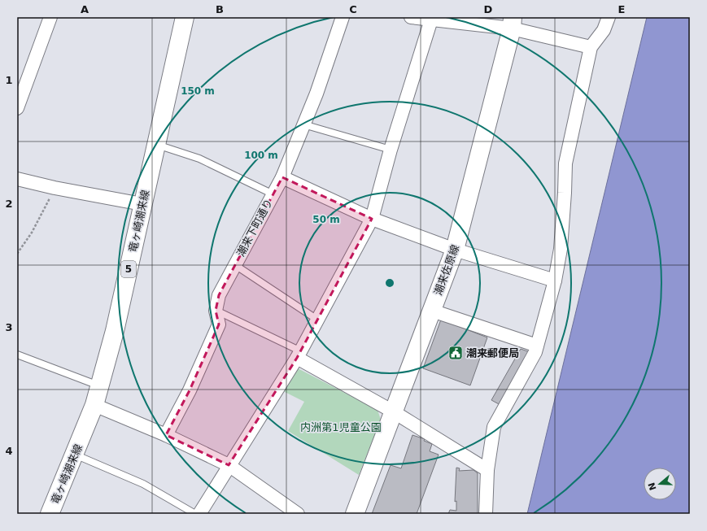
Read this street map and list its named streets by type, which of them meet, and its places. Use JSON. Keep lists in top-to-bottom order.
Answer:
{
  "streets": {
    "main road": ["竜ヶ崎潮来線", "5", "潮来佐原線"],
    "street": ["潮来下町通り"]
  },
  "parks": ["内洲第1児童公園"],
  "places": {
    "public building": ["潮来郵便局"]
  },
  "north": "left",
  "grid": {
    "columns": [
      "A",
      "B",
      "C",
      "D",
      "E"
    ],
    "rows": [
      "1",
      "2",
      "3",
      "4"
    ]
  },
  "rings": ["150 m", "100 m", "50 m"]
}
